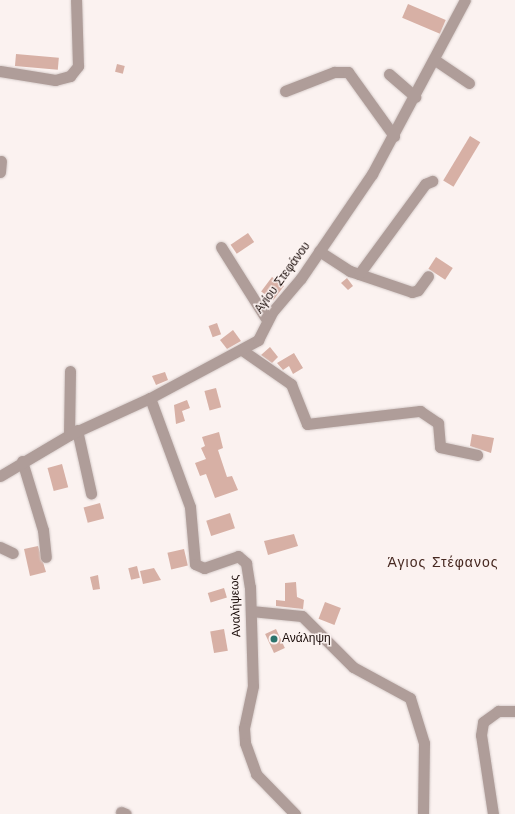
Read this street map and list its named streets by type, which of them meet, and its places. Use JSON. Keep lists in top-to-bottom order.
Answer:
{
  "streets": {
    "street": ["Αγίου Στεφάνου", "Αναλήψεως"]
  },
  "crossings": [
    ["Αγίου Στεφάνου", "Αναλήψεως"]
  ],
  "districts": ["Άγιος Στέφανος"],
  "places": ["Ανάληψη"]
}
